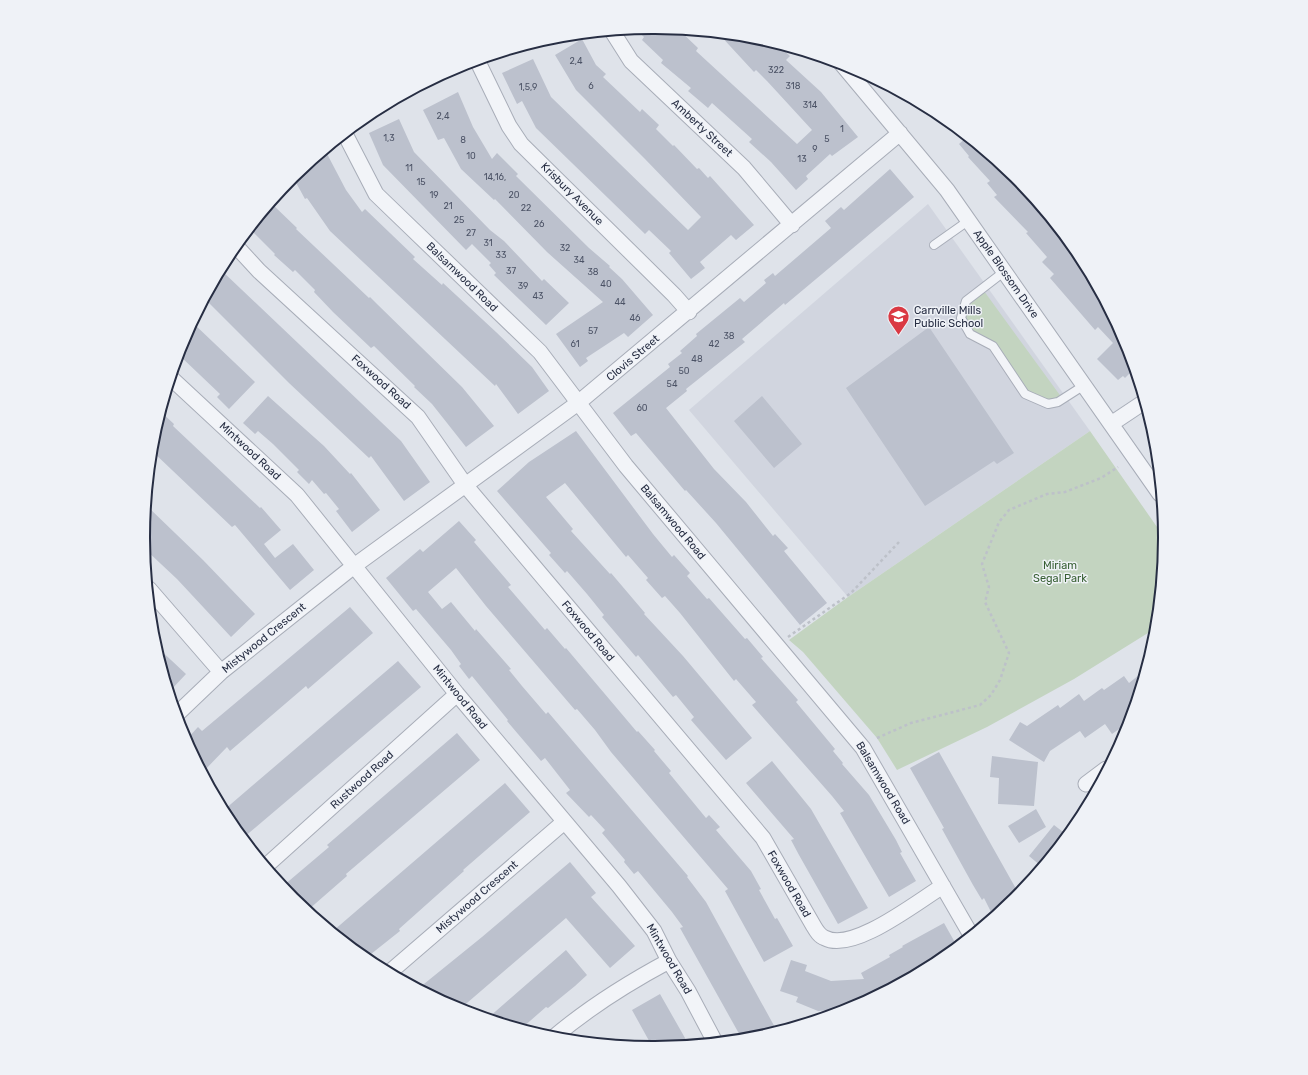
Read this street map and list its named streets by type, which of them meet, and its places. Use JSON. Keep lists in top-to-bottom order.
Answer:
{
  "streets": {
    "street": [
      "Amberty Street",
      "Krisbury Avenue",
      "Apple Blossom Drive",
      "Balsamwood Road",
      "Clovis Street",
      "Foxwood Road",
      "Mintwood Road",
      "Mistywood Crescent",
      "Rustwood Road"
    ]
  },
  "crossings": [
    ["Amberty Street", "Clovis Street"],
    ["Krisbury Avenue", "Clovis Street"],
    ["Apple Blossom Drive", "Clovis Street"],
    ["Balsamwood Road", "Clovis Street"],
    ["Balsamwood Road", "Foxwood Road"],
    ["Clovis Street", "Foxwood Road"],
    ["Clovis Street", "Mintwood Road"],
    ["Clovis Street", "Mistywood Crescent"],
    ["Mintwood Road", "Mistywood Crescent"],
    ["Mintwood Road", "Rustwood Road"]
  ],
  "parks": ["Miriam Segal Park"],
  "places": {
    "school or university": ["Carrville Mills Public School"]
  },
  "house_numbers": [
    "2,4",
    "322",
    "6",
    "318",
    "1,5,9",
    "314",
    "2,4",
    "1",
    "1,3",
    "5",
    "8",
    "9",
    "10",
    "13",
    "11",
    "14,16,",
    "15",
    "19",
    "20",
    "21",
    "22",
    "25",
    "26",
    "27",
    "31",
    "32",
    "33",
    "34",
    "37",
    "38",
    "40",
    "39",
    "43",
    "44",
    "46",
    "57",
    "38",
    "61",
    "42",
    "48",
    "50",
    "54",
    "60"
  ]
}
